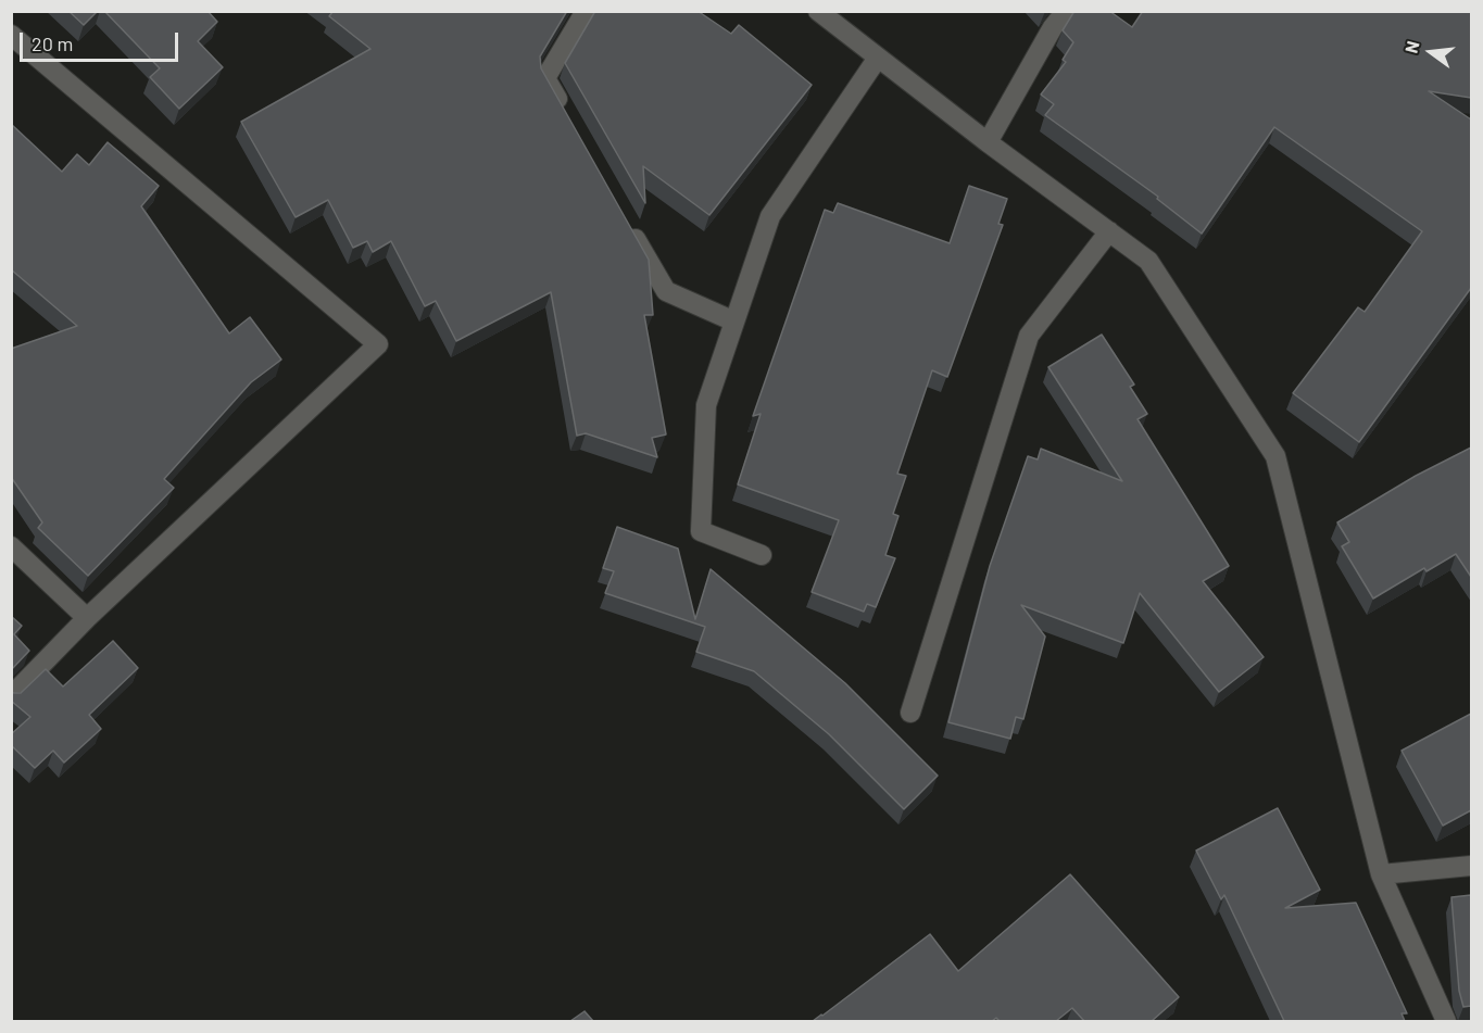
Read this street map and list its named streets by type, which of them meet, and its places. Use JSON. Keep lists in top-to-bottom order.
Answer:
{
  "scale_bar": "20 m",
  "north": "left"
}
